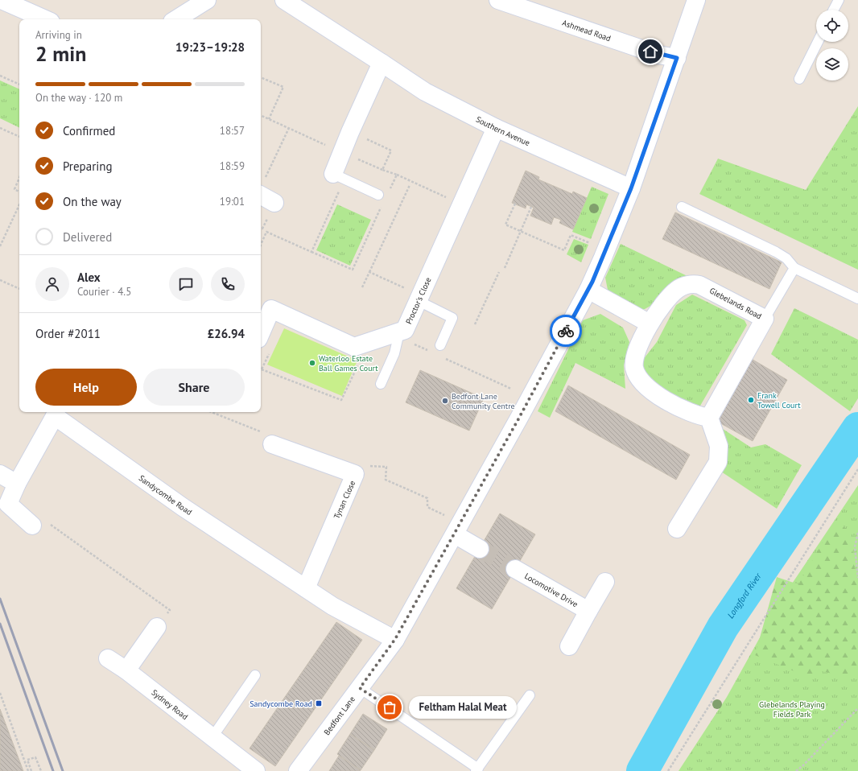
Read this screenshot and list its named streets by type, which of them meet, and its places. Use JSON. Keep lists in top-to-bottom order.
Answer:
{
  "streets": {
    "street": [
      "Ashmead Road",
      "Southern Avenue",
      "Proctor's Close",
      "Glebelands Road",
      "Sandycombe Road",
      "Tynan Close",
      "Locomotive Drive",
      "Sydney Road",
      "Bedfont Lane"
    ]
  },
  "crossings": [
    ["Ashmead Road", "Bedfont Lane"],
    ["Southern Avenue", "Proctor's Close"],
    ["Southern Avenue", "Bedfont Lane"],
    ["Sandycombe Road", "Tynan Close"],
    ["Sandycombe Road", "Bedfont Lane"]
  ],
  "water": ["Longford River"],
  "parks": ["Glebelands Playing Fields Park"],
  "places": {
    "other": [
      "Waterloo Estate Ball Games Court",
      "Frank Towell Court",
      "Bedfont Lane Community Centre",
      "Feltham Halal Meat"
    ],
    "transit": ["Sandycombe Road"]
  },
  "page": {
    "heading": ["2 min", "Arriving in", "19:23–19:28"],
    "panel": [
      "Alex",
      "Courier · 4.5",
      "Order #2011",
      "£26.94"
    ],
    "bar": "On the way · 120 m",
    "list": [
      ["Confirmed", "18:57"],
      ["Preparing", "18:59"],
      ["On the way", "19:01"],
      "Delivered"
    ],
    "buttons": ["Help", "Share"],
    "bubble": "Feltham Halal Meat"
  }
}
